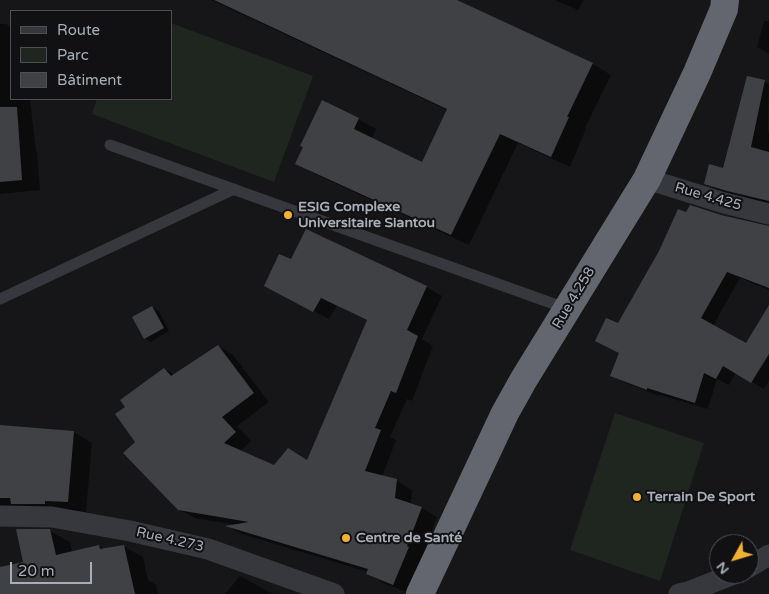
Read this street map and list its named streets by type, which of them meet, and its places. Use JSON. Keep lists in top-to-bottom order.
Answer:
{
  "streets": {
    "highway": ["Rue 4.258"],
    "street": ["Rue 4.425", "Rue 4.273"]
  },
  "crossings": [
    ["Rue 4.425", "Rue 4.258"]
  ],
  "places": ["ESIG Complexe Universitaire Siantou", "Terrain De Sport", "Centre de Santé"],
  "legend": ["Route", "Parc", "Bâtiment"],
  "scale_bar": "20 m",
  "north": "bottom left"
}
